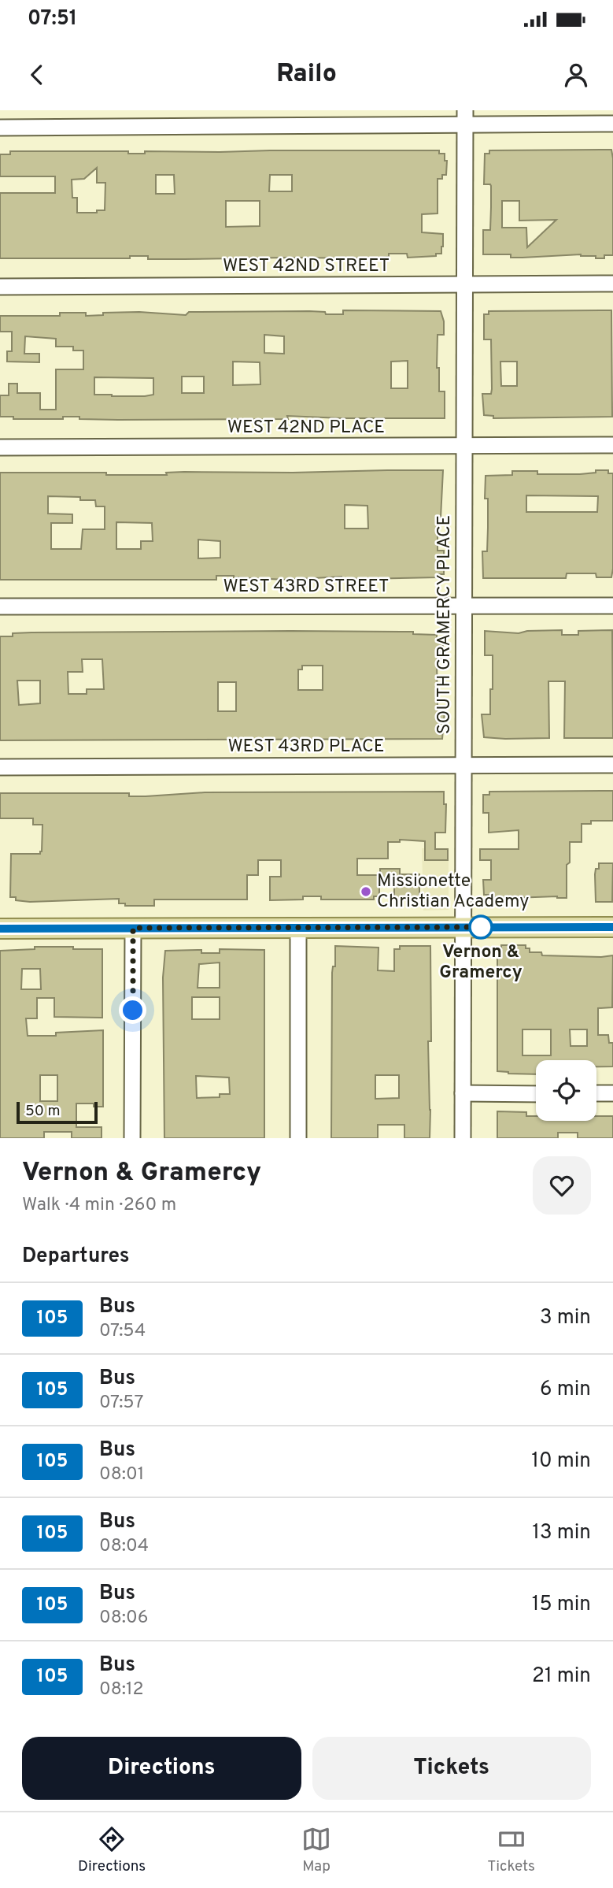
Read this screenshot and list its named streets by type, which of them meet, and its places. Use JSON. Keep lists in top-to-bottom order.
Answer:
{
  "streets": {
    "street": [
      "WEST 42ND STREET",
      "WEST 42ND PLACE",
      "WEST 43RD STREET",
      "SOUTH GRAMERCY PLACE",
      "WEST 43RD PLACE"
    ]
  },
  "crossings": [
    ["WEST 42ND STREET", "SOUTH GRAMERCY PLACE"],
    ["WEST 42ND PLACE", "SOUTH GRAMERCY PLACE"],
    ["WEST 43RD STREET", "SOUTH GRAMERCY PLACE"],
    ["SOUTH GRAMERCY PLACE", "WEST 43RD PLACE"]
  ],
  "places": ["Missionette Christian Academy", "Vernon & Gramercy"],
  "lines": ["bus line 105"],
  "scale_bar": "50 m",
  "page": {
    "status": "07:51",
    "header": "Railo",
    "scale": "50 m",
    "heading": [
      ["Vernon & Gramercy", "Walk · 4 min · 260 m"],
      "Departures"
    ],
    "list": [
      {
        "mark": "105",
        "name": "Bus",
        "note": "07:54",
        "value": "3 min"
      },
      {
        "mark": "105",
        "name": "Bus",
        "note": "07:57",
        "value": "6 min"
      },
      {
        "mark": "105",
        "name": "Bus",
        "note": "08:01",
        "value": "10 min"
      },
      {
        "mark": "105",
        "name": "Bus",
        "note": "08:04",
        "value": "13 min"
      },
      {
        "mark": "105",
        "name": "Bus",
        "note": "08:06",
        "value": "15 min"
      },
      {
        "mark": "105",
        "name": "Bus",
        "note": "08:12",
        "value": "21 min"
      }
    ],
    "buttons": ["Directions", "Tickets"],
    "tabs": ["Directions", "Map", "Tickets"]
  }
}
